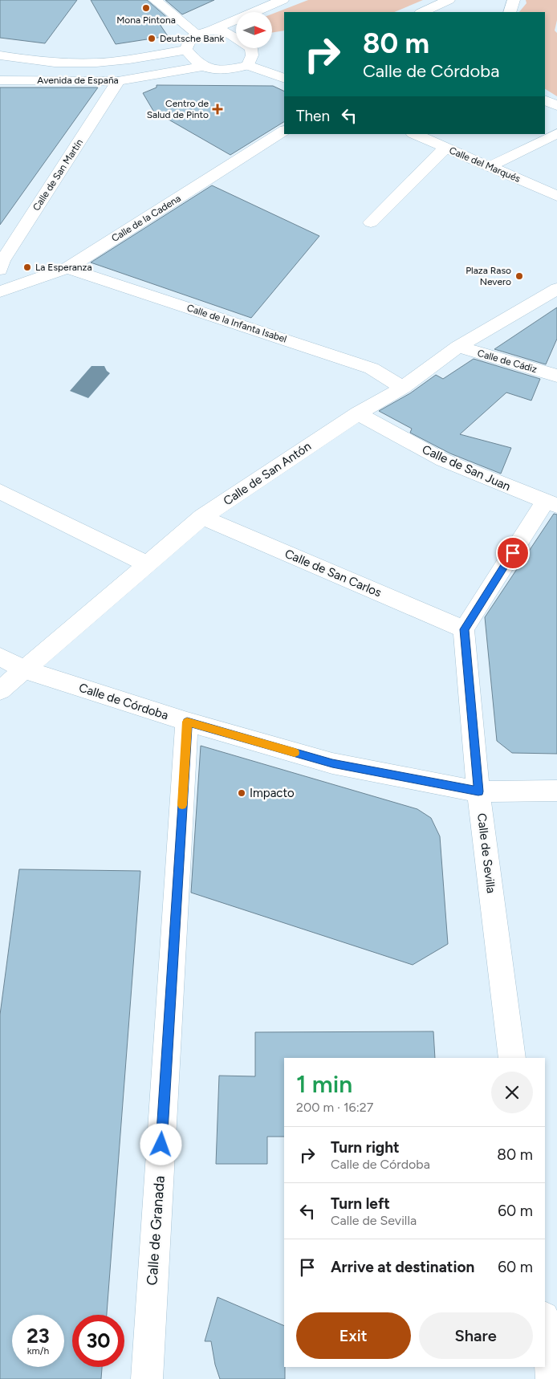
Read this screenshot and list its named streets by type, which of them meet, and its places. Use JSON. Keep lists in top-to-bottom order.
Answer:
{
  "streets": {
    "street": [
      "Avenida de España",
      "Calle del Marqués",
      "Calle de San Martín",
      "Calle de la Cadena",
      "Calle de la Infanta Isabel",
      "Calle de Cádiz",
      "Calle de San Juan",
      "Calle de San Antón",
      "Calle de San Carlos",
      "Calle de Córdoba",
      "Calle de Sevilla",
      "Calle de Granada"
    ]
  },
  "crossings": [
    ["Avenida de España", "Calle de San Martín"],
    ["Calle de la Cadena", "Calle de la Infanta Isabel"],
    ["Calle de la Infanta Isabel", "Calle de San Antón"],
    ["Calle de Cádiz", "Calle de San Antón"],
    ["Calle de San Juan", "Calle de San Antón"],
    ["Calle de San Antón", "Calle de San Carlos"],
    ["Calle de San Antón", "Calle de Córdoba"],
    ["Calle de San Carlos", "Calle de Sevilla"],
    ["Calle de Córdoba", "Calle de Sevilla"],
    ["Calle de Córdoba", "Calle de Granada"]
  ],
  "places": {
    "other": [
      "Mona Pintona",
      "Deutsche Bank",
      "La Esperanza",
      "Plaza Raso Nevero",
      "Impacto"
    ],
    "health": ["Centro de Salud de Pinto"]
  },
  "north": "right",
  "page": {
    "turn": ["80 m", "Calle de Córdoba"],
    "then": "Then",
    "heading": ["1 min", "200 m · 16:27"],
    "list": [
      {
        "name": "Turn right",
        "note": "Calle de Córdoba",
        "value": "80 m"
      },
      {
        "name": "Turn left",
        "note": "Calle de Sevilla",
        "value": "60 m"
      },
      {
        "name": "Arrive at destination",
        "value": "60 m"
      }
    ],
    "buttons": ["Exit", "Share"],
    "speed": "23 km/h",
    "limit": "30"
  }
}
